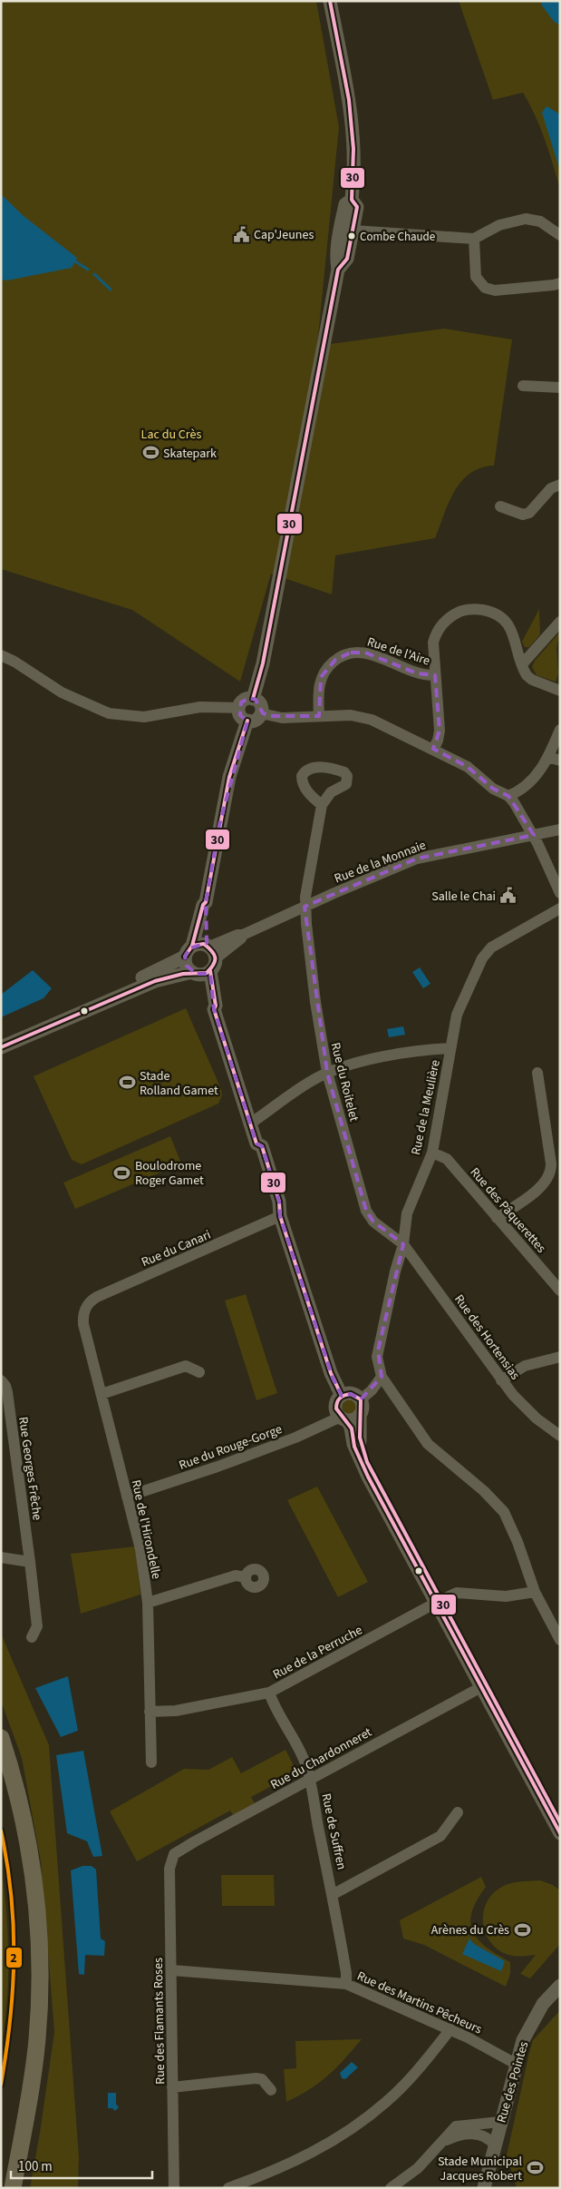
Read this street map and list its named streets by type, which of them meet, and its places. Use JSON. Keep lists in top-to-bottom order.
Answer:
{
  "streets": {
    "street": [
      "Rue de l'Aire",
      "Rue de la Monnaie",
      "Rue du Roitelet",
      "Rue de la Meulière",
      "Rue des Pâquerettes",
      "Rue du Canari",
      "Rue des Hortensias",
      "Rue du Rouge-Gorge",
      "Rue Georges Frêche",
      "Rue de l'Hirondelle",
      "Rue de la Perruche",
      "Rue du Chardonneret",
      "Rue de Suffren",
      "Rue des Martins Pêcheurs",
      "Rue des Flamants Roses",
      "Rue des Pointes"
    ]
  },
  "crossings": [
    ["Rue de la Monnaie", "Rue du Roitelet"],
    ["Rue du Roitelet", "Rue de la Meulière"],
    ["Rue du Roitelet", "Rue des Hortensias"],
    ["Rue de la Meulière", "Rue des Pâquerettes"],
    ["Rue de la Meulière", "Rue des Hortensias"],
    ["Rue du Canari", "Rue de l'Hirondelle"],
    ["Rue du Rouge-Gorge", "Rue de l'Hirondelle"],
    ["Rue de l'Hirondelle", "Rue de la Perruche"],
    ["Rue de la Perruche", "Rue de Suffren"],
    ["Rue du Chardonneret", "Rue de Suffren"],
    ["Rue du Chardonneret", "Rue des Flamants Roses"],
    ["Rue de Suffren", "Rue des Martins Pêcheurs"],
    ["Rue des Martins Pêcheurs", "Rue des Flamants Roses"],
    ["Rue des Martins Pêcheurs", "Rue des Pointes"]
  ],
  "parks": ["Lac du Crès"],
  "places": {
    "public building": ["Cap'Jeunes", "Salle le Chai"],
    "other": ["Combe Chaude"],
    "sports": [
      "Skatepark",
      "Stade Rolland Gamet",
      "Boulodrome Roger Gamet",
      "Arènes du Crès",
      "Stade Municipal Jacques Robert"
    ]
  },
  "lines": ["transit line 30", "transit line 2"],
  "scale_bar": "100 m"
}
